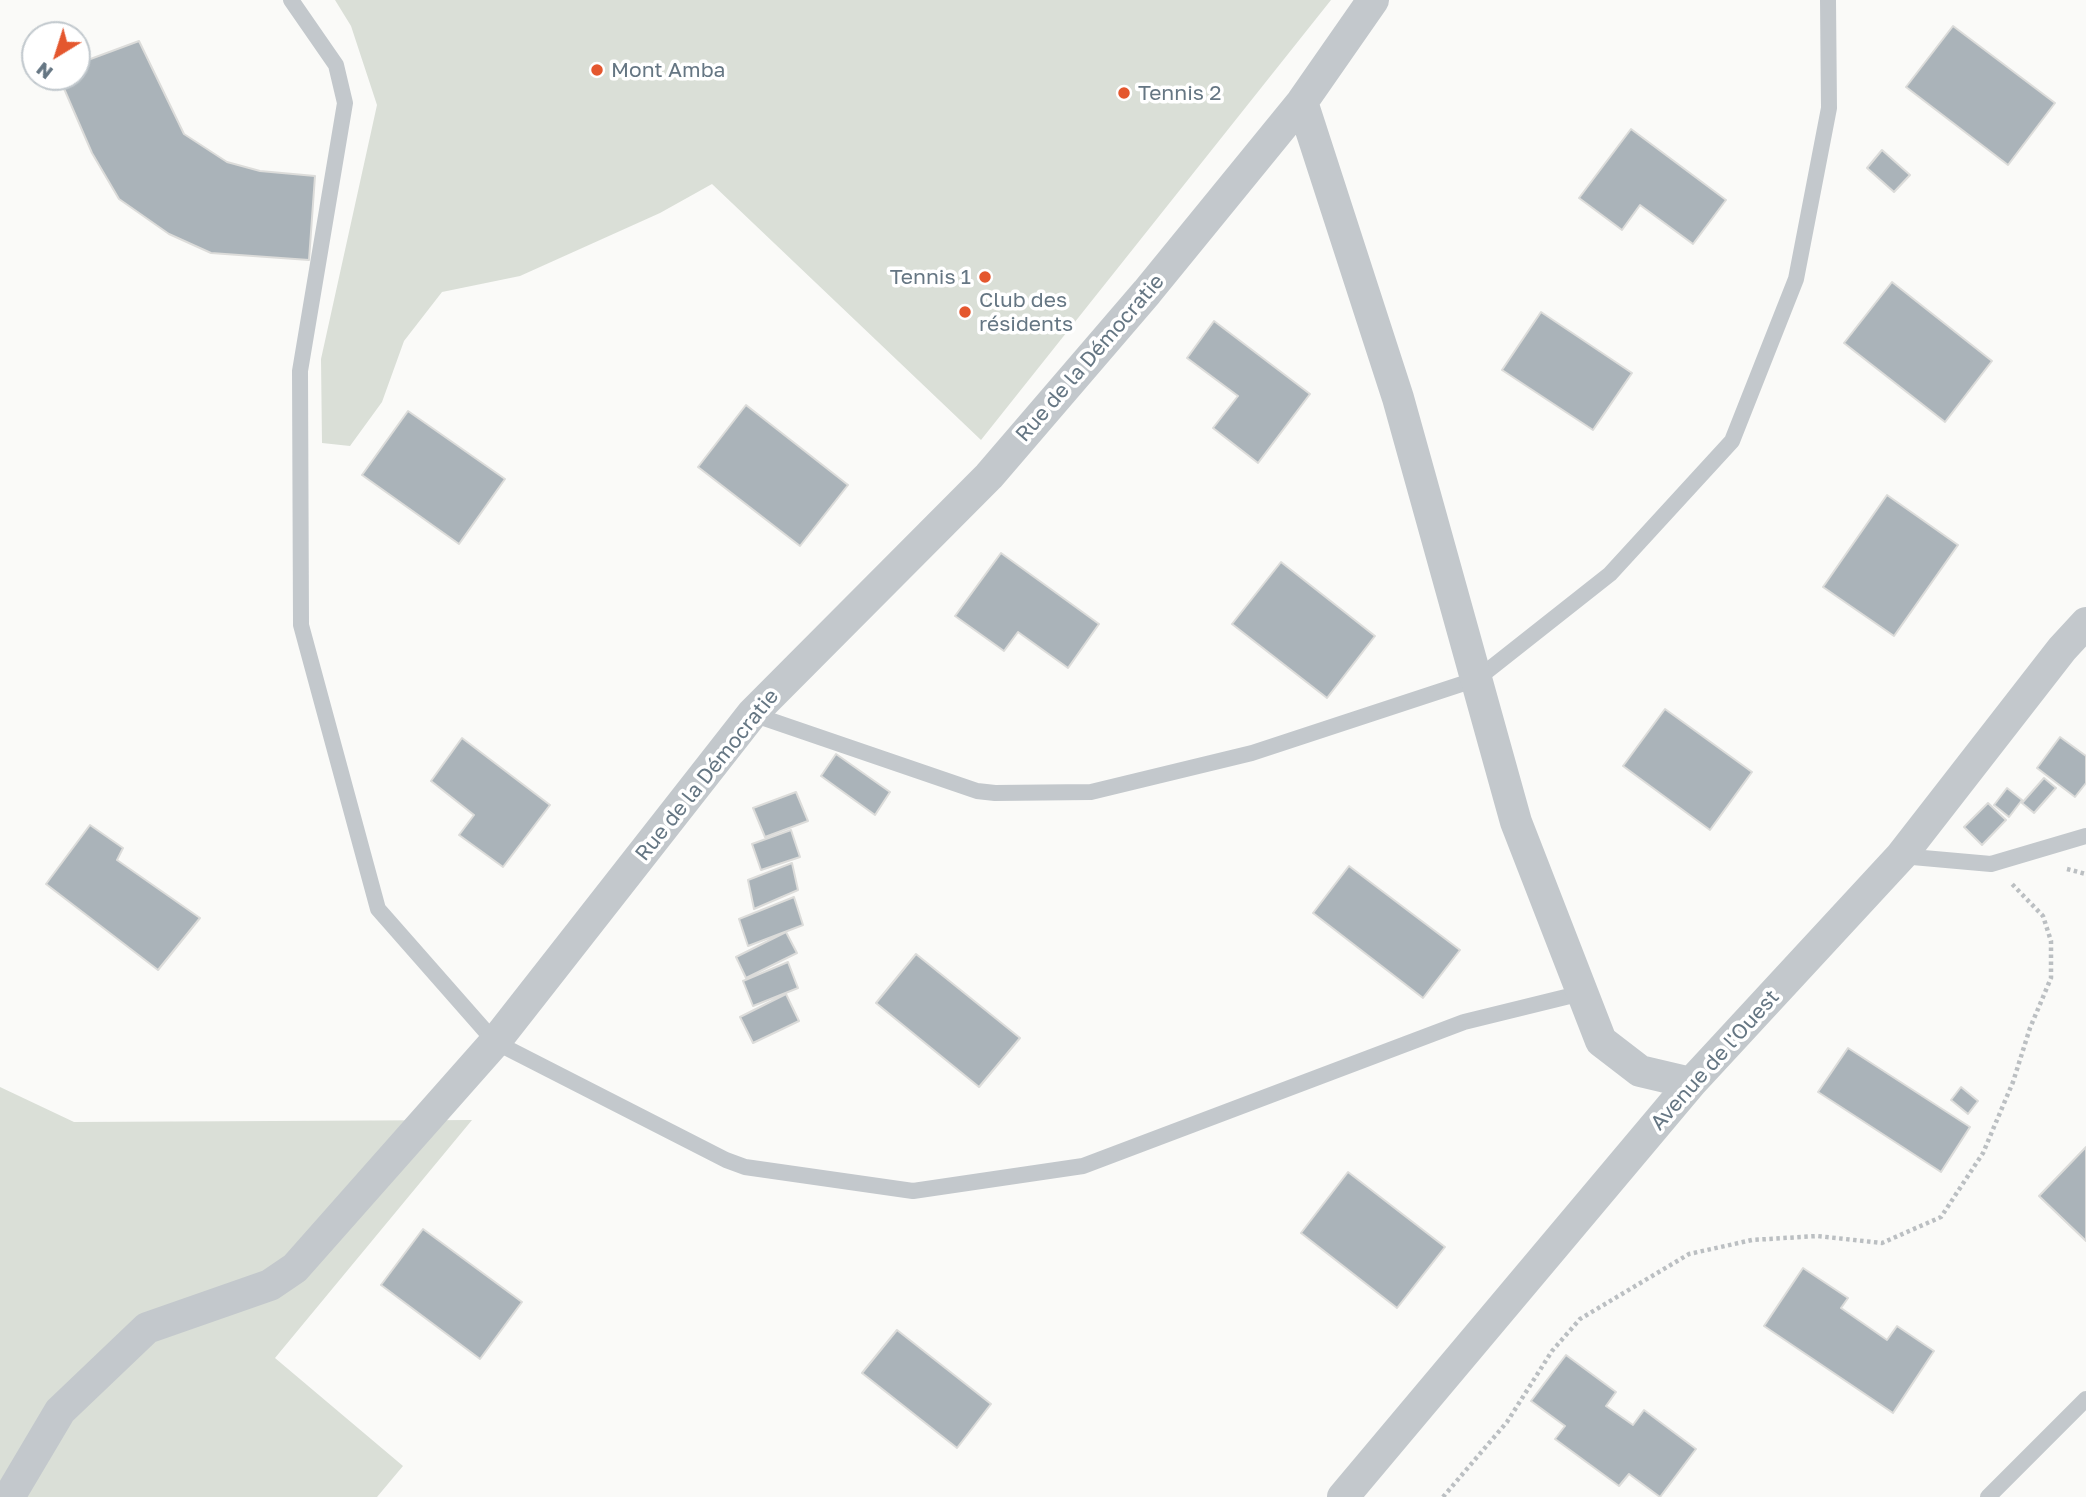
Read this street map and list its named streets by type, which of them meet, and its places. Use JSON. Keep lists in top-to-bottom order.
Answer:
{
  "streets": {
    "street": ["Rue de la Démocratie", "Avenue de l'Ouest"]
  },
  "places": [
    "Mont Amba",
    "Tennis 2",
    "Tennis 1",
    "Club des résidents"
  ],
  "north": "bottom left"
}
